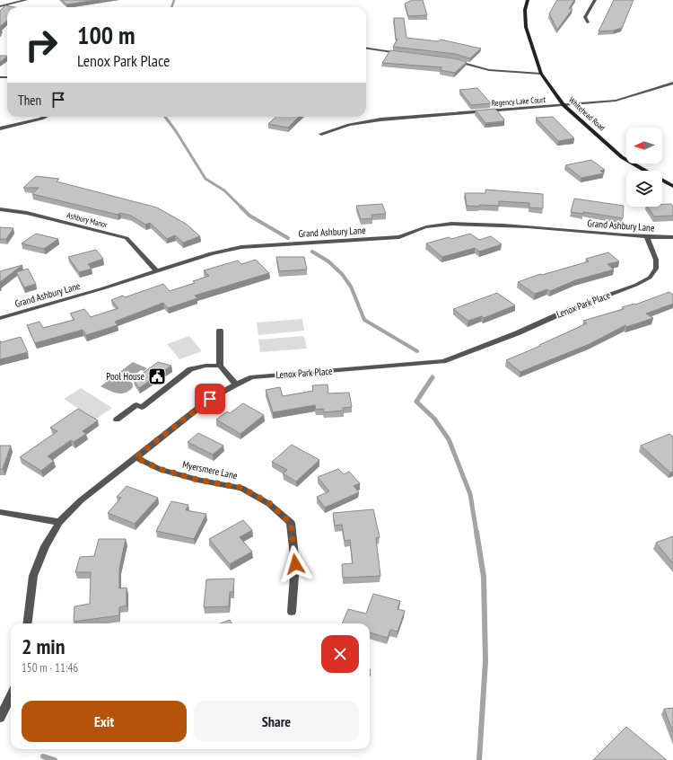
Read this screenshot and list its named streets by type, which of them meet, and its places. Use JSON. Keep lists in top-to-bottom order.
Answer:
{
  "streets": {
    "street": [
      "Regency Lake Court",
      "Whitehead Road",
      "Ashbury Manor",
      "Grand Ashbury Lane",
      "Lenox Park Place",
      "Myersmere Lane"
    ]
  },
  "crossings": [
    ["Regency Lake Court", "Whitehead Road"],
    ["Ashbury Manor", "Grand Ashbury Lane"],
    ["Grand Ashbury Lane", "Lenox Park Place"],
    ["Lenox Park Place", "Myersmere Lane"]
  ],
  "places": {
    "public building": ["Pool House"]
  },
  "north": "left",
  "page": {
    "turn": ["100 m", "Lenox Park Place"],
    "then": "Then",
    "heading": ["2 min", "150 m · 11:46"],
    "buttons": ["Exit", "Share"]
  }
}
